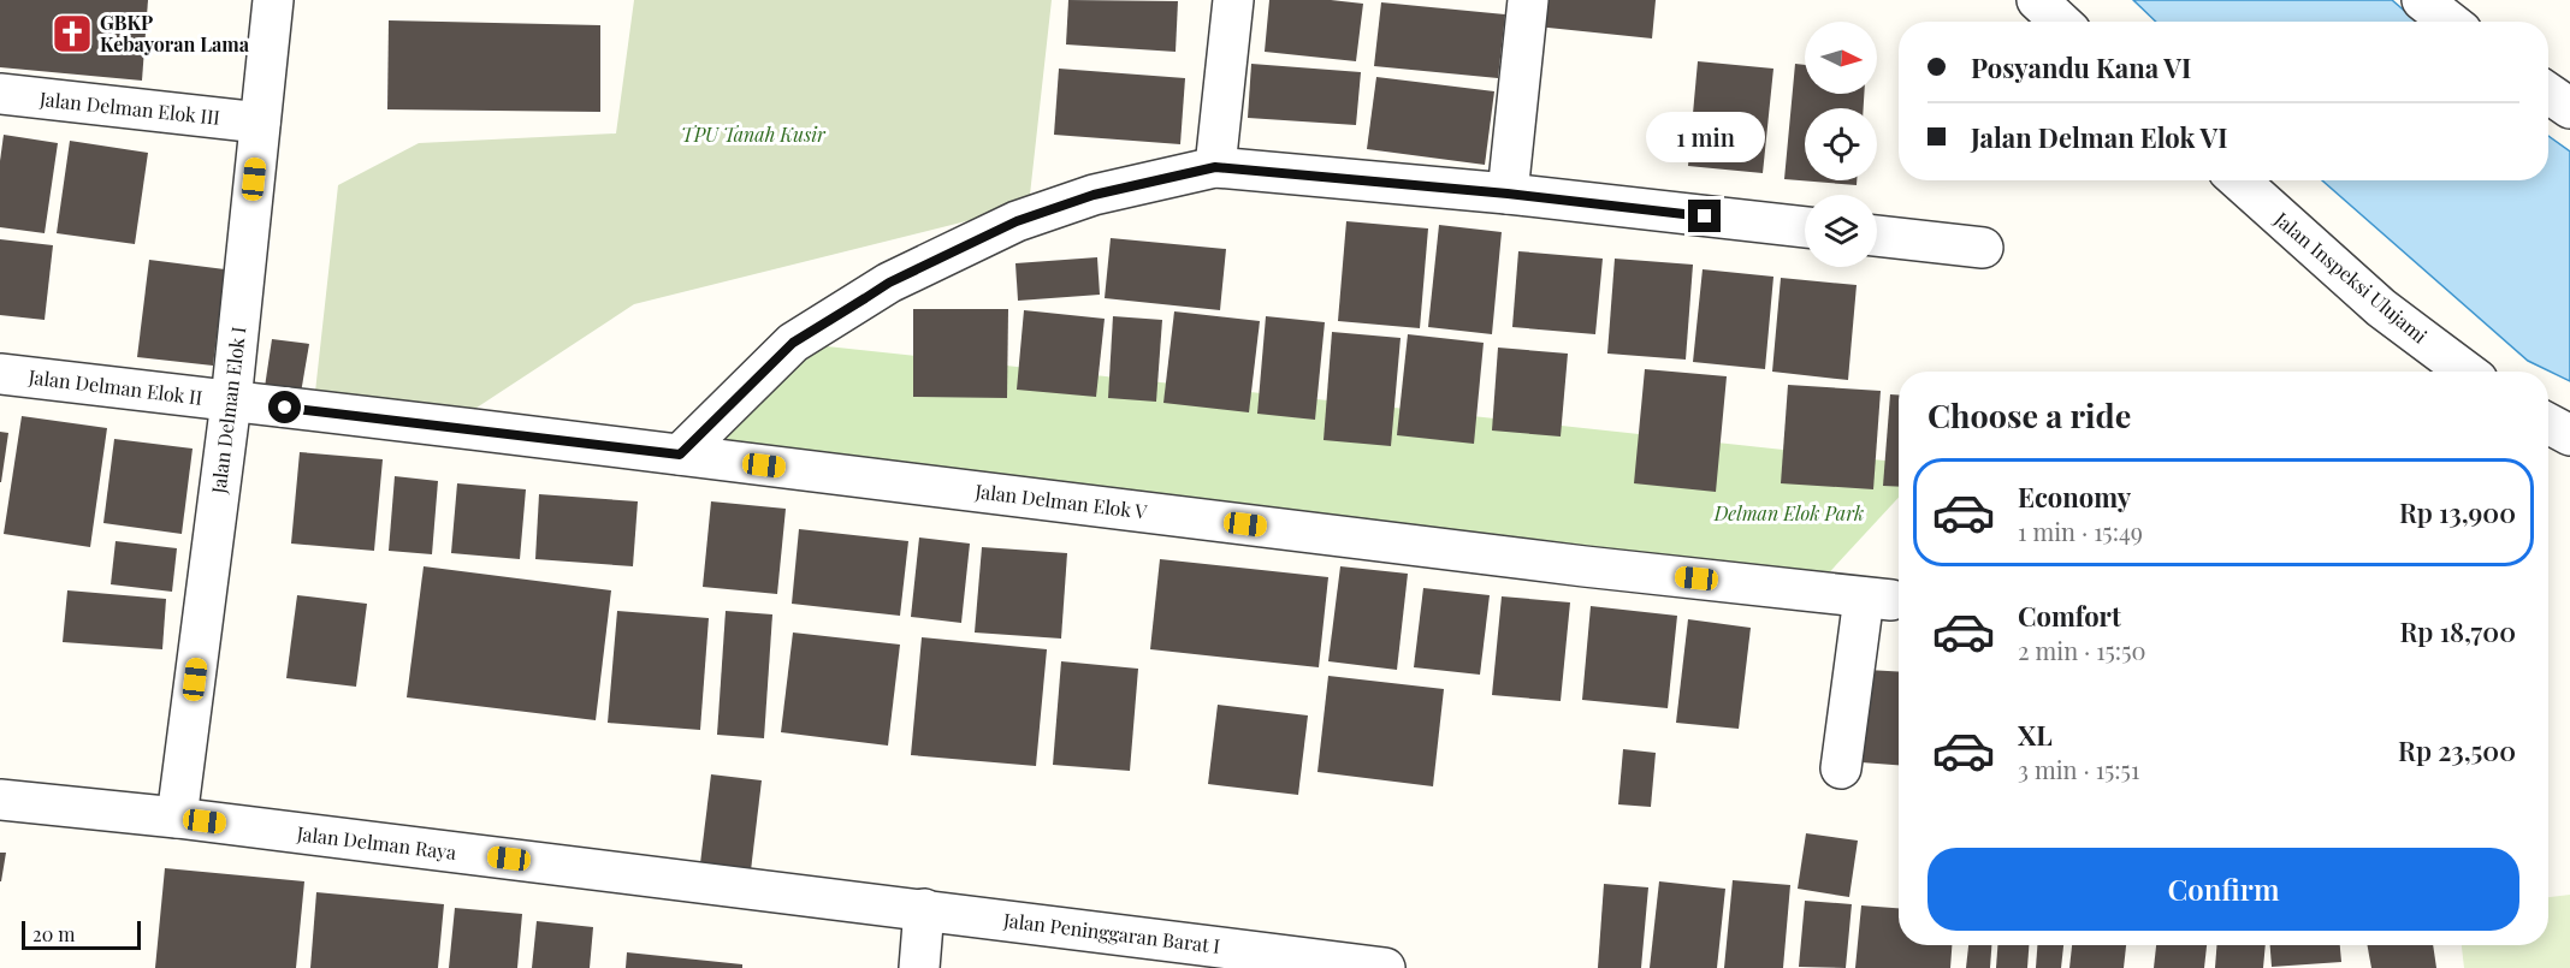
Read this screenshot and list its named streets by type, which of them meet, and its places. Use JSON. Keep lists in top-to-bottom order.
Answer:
{
  "streets": {
    "street": [
      "Jalan Delman Elok III",
      "Jalan Inspeksi Ulujami",
      "Jalan Delman Elok II",
      "Jalan Delman Elok I",
      "Jalan Delman Elok V",
      "Jalan Delman Raya",
      "Jalan Peninggaran Barat I"
    ]
  },
  "crossings": [
    ["Jalan Delman Elok III", "Jalan Delman Elok I"],
    ["Jalan Delman Elok II", "Jalan Delman Elok I"],
    ["Jalan Delman Elok II", "Jalan Delman Elok V"],
    ["Jalan Delman Elok I", "Jalan Delman Elok V"],
    ["Jalan Delman Elok I", "Jalan Delman Raya"],
    ["Jalan Delman Raya", "Jalan Peninggaran Barat I"]
  ],
  "parks": ["TPU Tanah Kusir", "Delman Elok Park"],
  "places": {
    "church": ["GBKP Kebayoran Lama"]
  },
  "scale_bar": "20 m",
  "north": "right",
  "page": {
    "banner": ["Posyandu Kana VI", "Jalan Delman Elok VI"],
    "bubble": "1 min",
    "heading": "Choose a ride",
    "list": [
      {
        "name": "Economy",
        "note": "1 min · 15:49",
        "value": "Rp 13,900"
      },
      {
        "name": "Comfort",
        "note": "2 min · 15:50",
        "value": "Rp 18,700"
      },
      {
        "name": "XL",
        "note": "3 min · 15:51",
        "value": "Rp 23,500"
      }
    ],
    "buttons": "Confirm",
    "scale": "20 m"
  }
}
